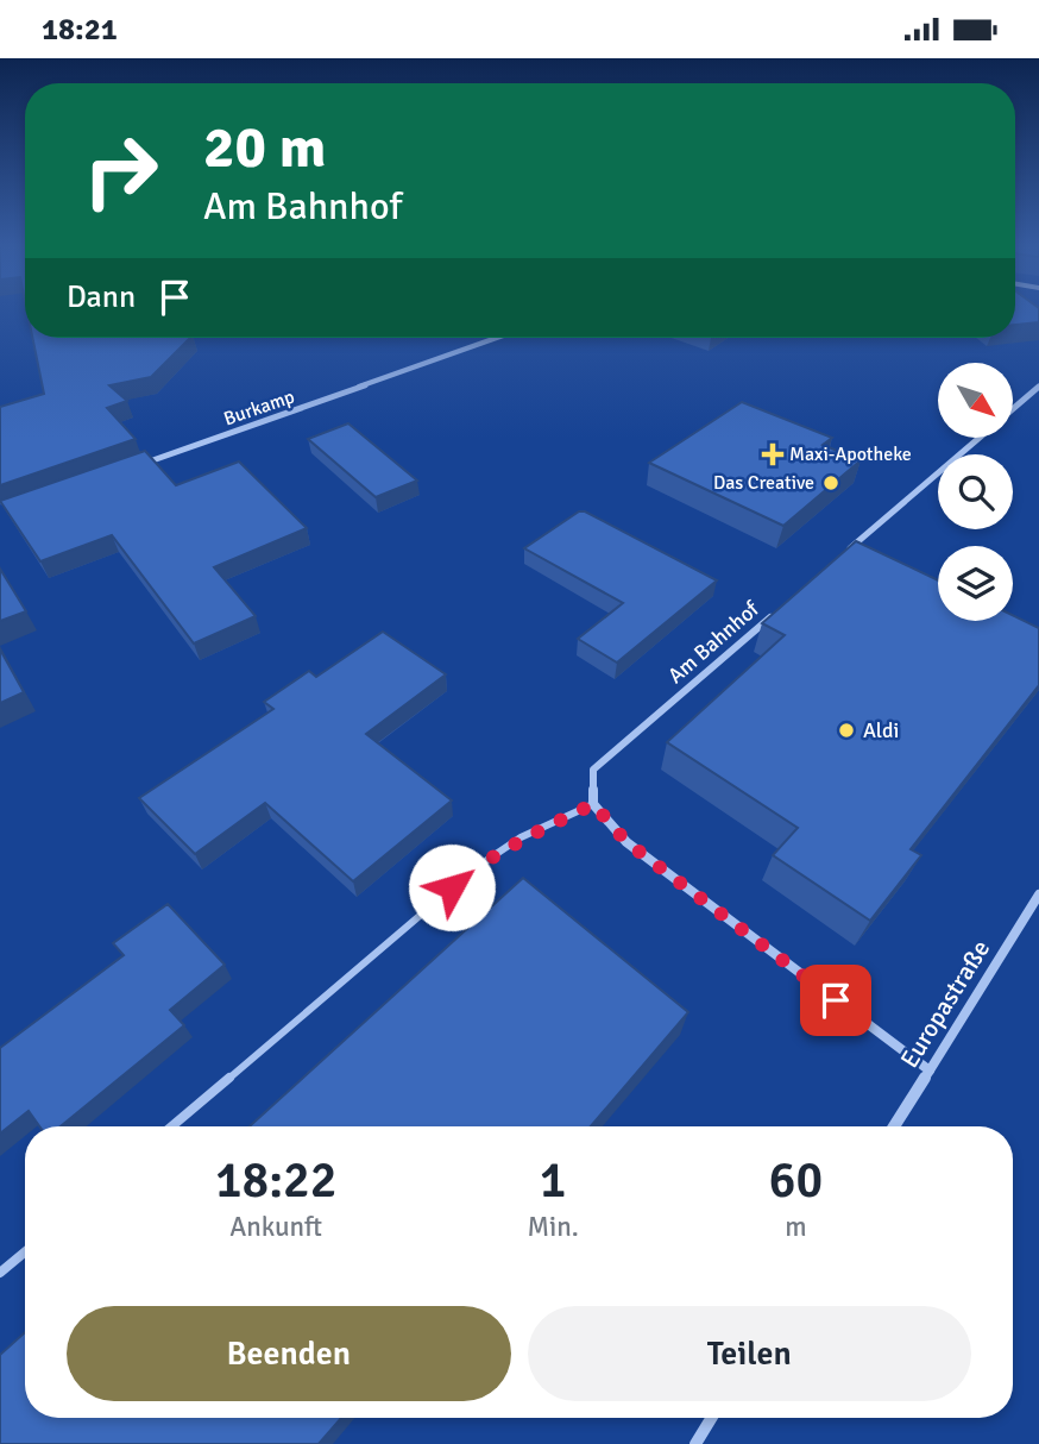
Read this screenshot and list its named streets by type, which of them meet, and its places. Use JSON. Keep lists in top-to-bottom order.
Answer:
{
  "streets": {
    "street": ["Burkamp", "Am Bahnhof", "Europastraße"]
  },
  "places": {
    "health": ["Maxi-Apotheke"],
    "other": ["Das Creative", "Aldi"]
  },
  "north": "bottom right",
  "page": {
    "status": "18:21",
    "turn": ["20 m", "Am Bahnhof"],
    "then": "Dann",
    "eta": [
      "18:22",
      "Ankunft",
      "1",
      "Min.",
      "60",
      "m"
    ],
    "buttons": ["Beenden", "Teilen"]
  }
}
